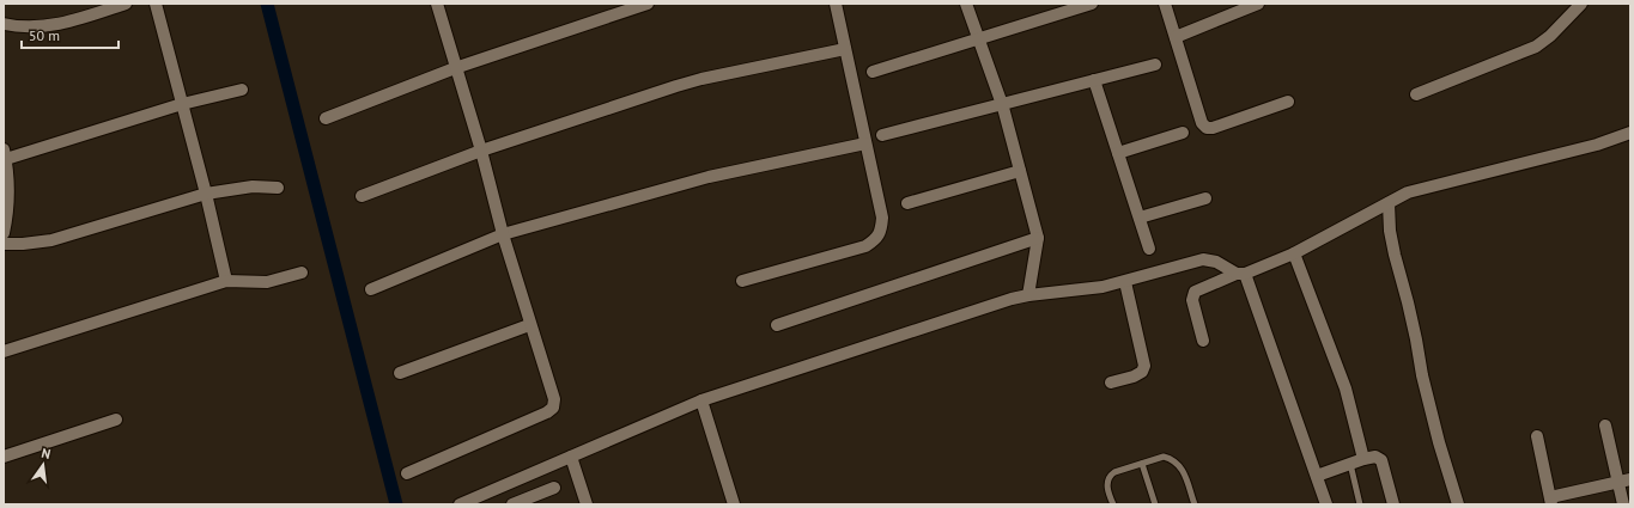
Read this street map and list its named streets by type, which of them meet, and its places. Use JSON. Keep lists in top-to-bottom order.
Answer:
{
  "scale_bar": "50 m",
  "north": "top"
}
